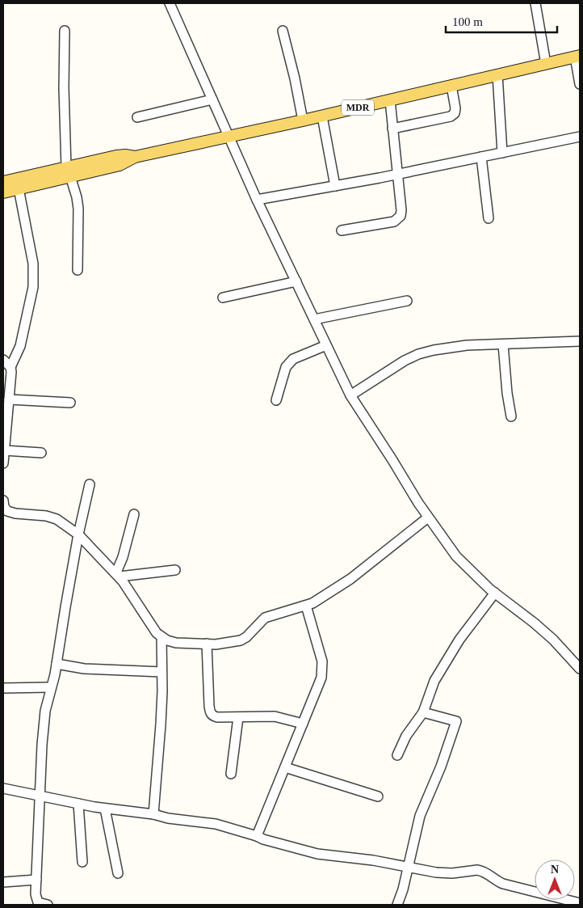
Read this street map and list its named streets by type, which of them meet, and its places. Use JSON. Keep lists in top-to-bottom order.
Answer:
{
  "streets": {
    "main road": ["MDR"]
  },
  "scale_bar": "100 m",
  "north": "top"
}
